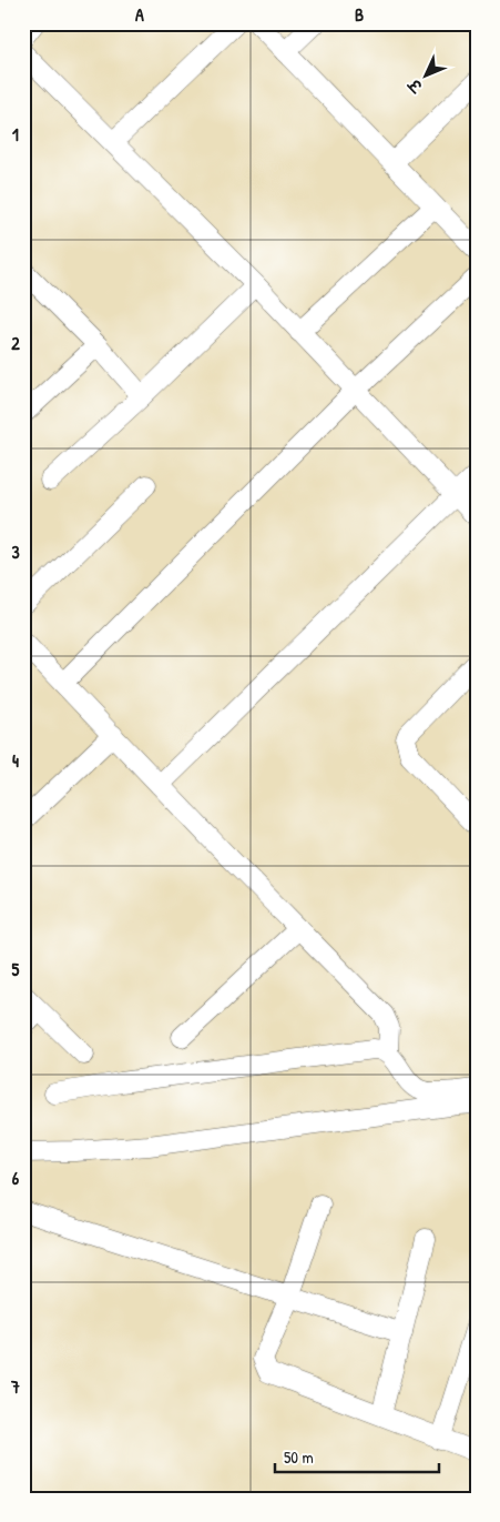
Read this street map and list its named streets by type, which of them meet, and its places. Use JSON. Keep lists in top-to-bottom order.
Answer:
{
  "scale_bar": "50 m",
  "north": "bottom left",
  "grid": {
    "columns": ["A", "B"],
    "rows": [
      "1",
      "2",
      "3",
      "4",
      "5",
      "6",
      "7"
    ]
  }
}
